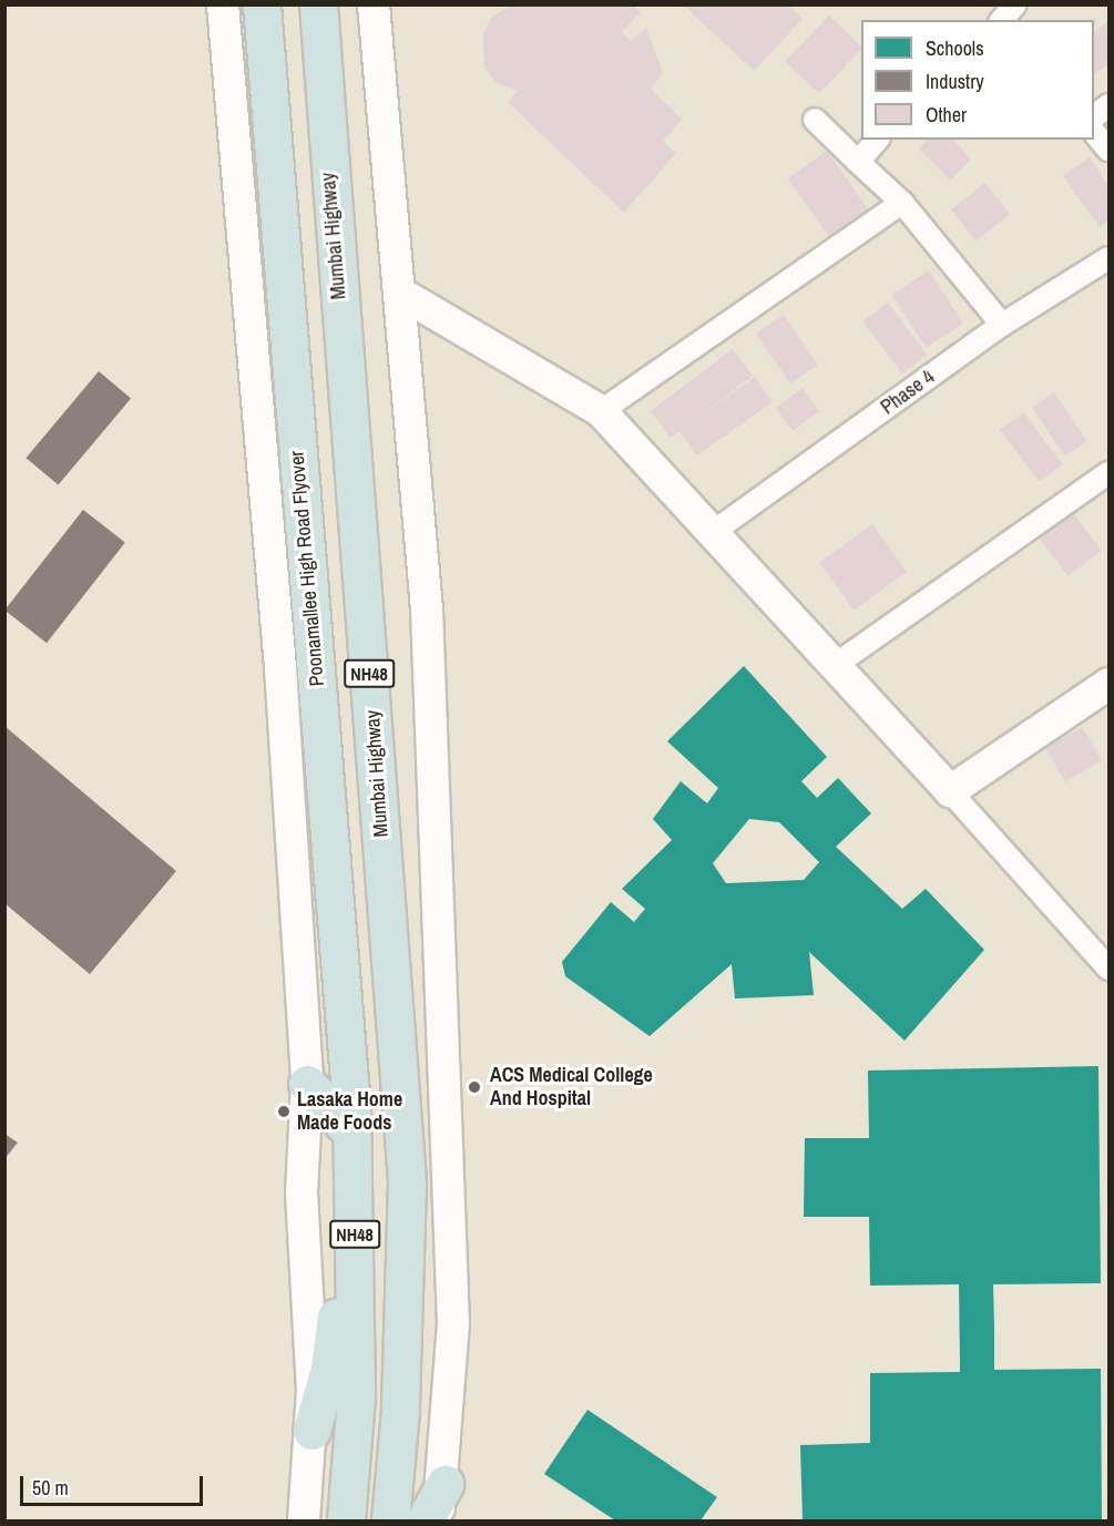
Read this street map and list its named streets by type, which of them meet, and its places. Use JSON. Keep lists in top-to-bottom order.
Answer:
{
  "streets": {
    "highway": ["Mumbai Highway", "Poonamallee High Road Flyover", "NH48"],
    "street": ["Phase 4"]
  },
  "crossings": [
    ["Poonamallee High Road Flyover", "NH48"]
  ],
  "places": ["ACS Medical College And Hospital", "Lasaka Home Made Foods"],
  "legend": ["Schools", "Industry", "Other"],
  "scale_bar": "50 m"
}
